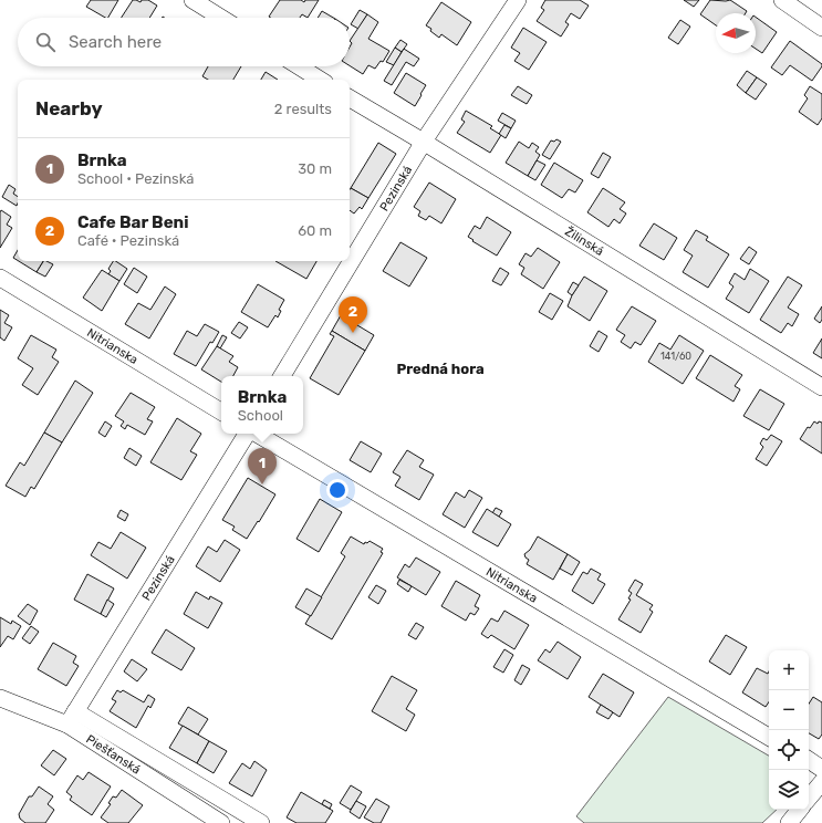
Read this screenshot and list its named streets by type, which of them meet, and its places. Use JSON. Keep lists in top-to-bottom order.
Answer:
{
  "streets": {
    "street": [
      "Pezinská",
      "Žilinská",
      "Nitrianska",
      "Piešťanská"
    ]
  },
  "crossings": [
    ["Pezinská", "Žilinská"],
    ["Pezinská", "Piešťanská"]
  ],
  "districts": ["Predná hora"],
  "house_numbers": ["141/60"],
  "north": "left",
  "page": {
    "search": "Search here",
    "heading": ["Nearby", "2 results"],
    "list": [
      {
        "mark": "1",
        "name": "Brnka",
        "note": "School · Pezinská",
        "value": "30 m"
      },
      {
        "mark": "2",
        "name": "Cafe Bar Beni",
        "note": "Café · Pezinská",
        "value": "60 m"
      }
    ],
    "pins": ["2", "1"],
    "popup": ["Brnka", "School"],
    "map_buttons": ["+", "−"]
  }
}
